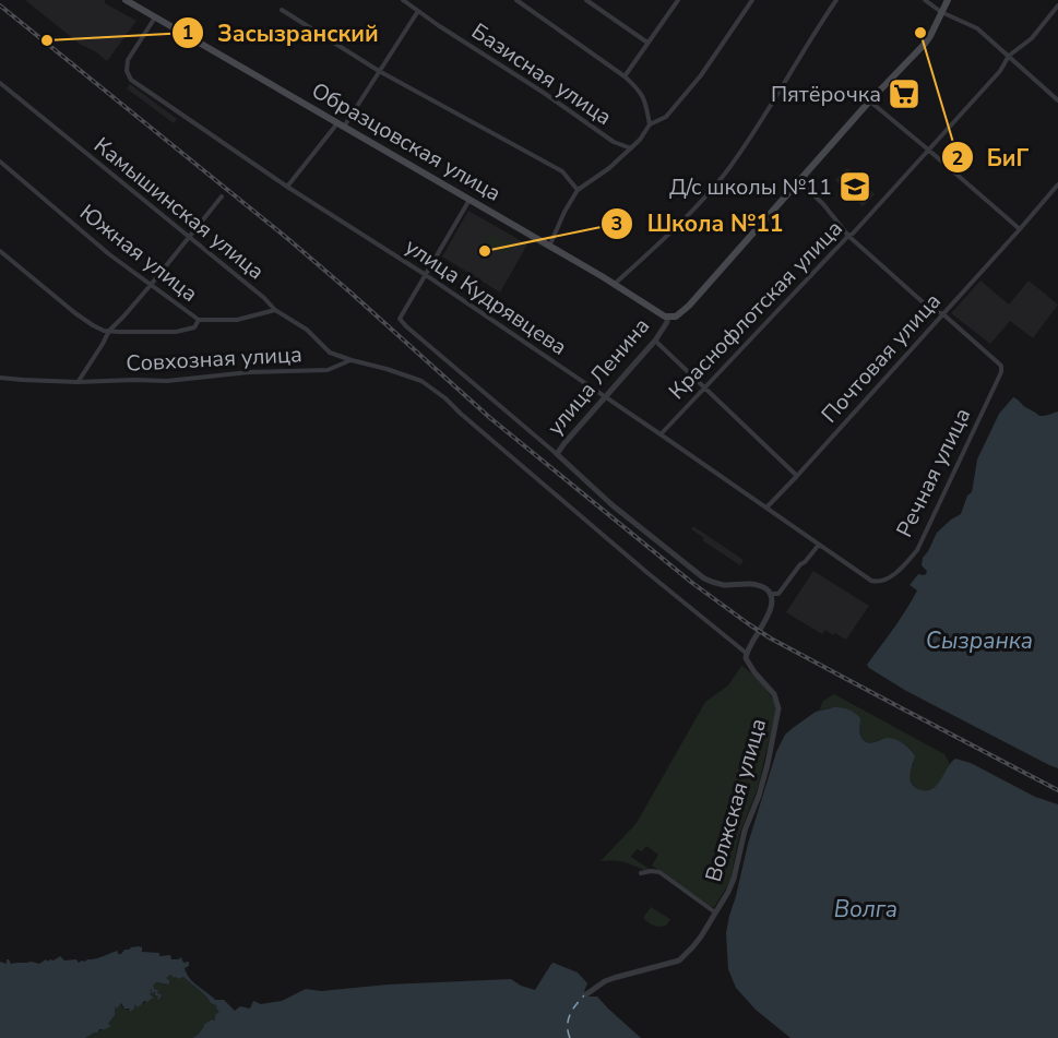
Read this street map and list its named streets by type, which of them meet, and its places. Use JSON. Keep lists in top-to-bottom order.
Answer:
{
  "streets": {
    "main road": ["Образцовская улица", "улица Ленина"],
    "street": [
      "Базисная улица",
      "Камышинская улица",
      "Южная улица",
      "улица Кудрявцева",
      "Краснофлотская улица",
      "Почтовая улица",
      "Совхозная улица",
      "Речная улица",
      "Волжская улица"
    ]
  },
  "crossings": [
    ["Образцовская улица", "улица Кудрявцева"],
    ["Образцовская улица", "улица Ленина"],
    ["Камышинская улица", "Южная улица"],
    ["Камышинская улица", "Совхозная улица"],
    ["улица Кудрявцева", "Краснофлотская улица"],
    ["улица Кудрявцева", "Почтовая улица"],
    ["улица Кудрявцева", "улица Ленина"],
    ["улица Кудрявцева", "Речная улица"],
    ["Почтовая улица", "Речная улица"]
  ],
  "water": ["Сызранка", "Волга"],
  "places": {
    "other": ["БиГ", "Засызранский", "Школа №11"],
    "supermarket": ["Пятёрочка"],
    "school or university": ["Д/с школы №11"]
  }
}
